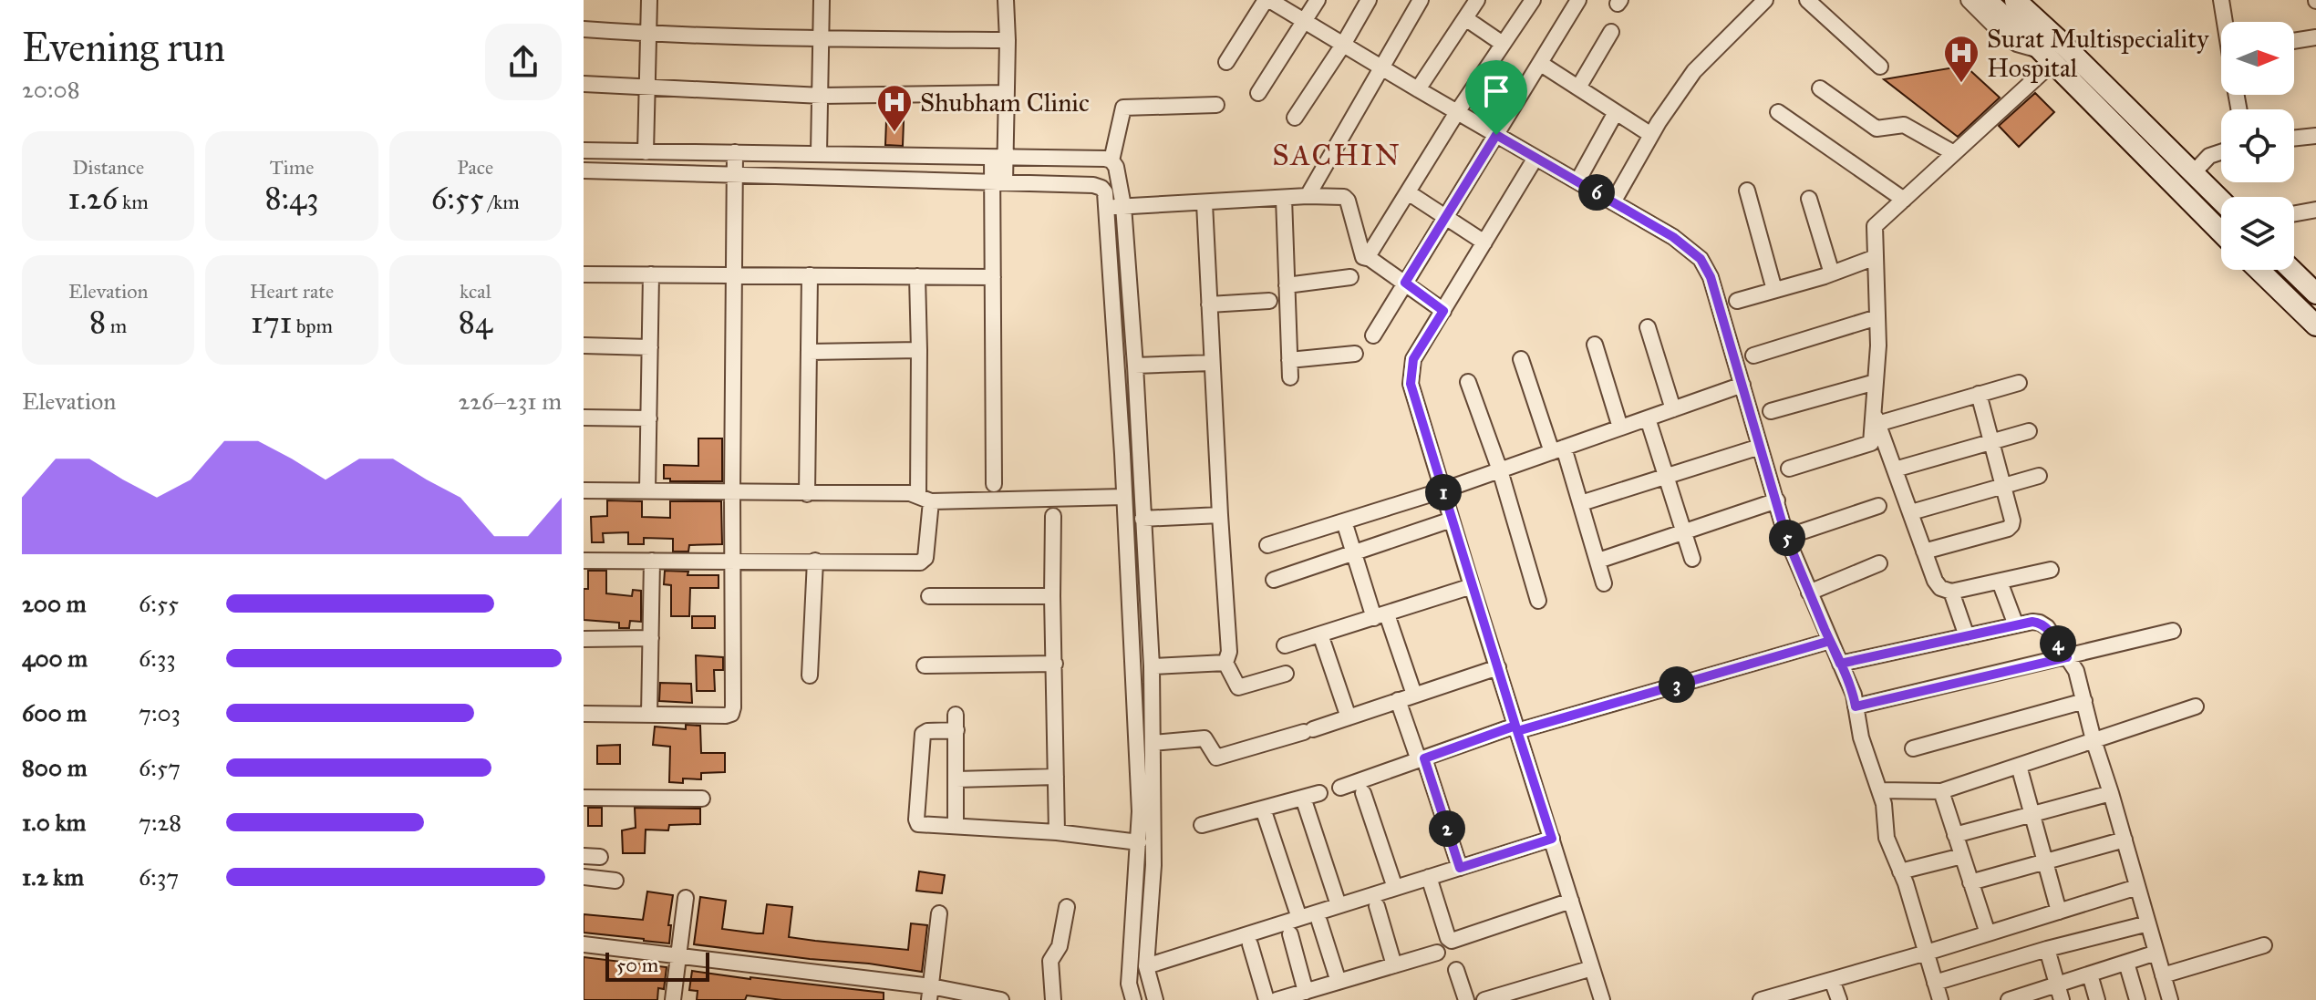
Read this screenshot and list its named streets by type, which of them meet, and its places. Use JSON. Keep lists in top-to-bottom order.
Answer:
{
  "districts": ["SACHIN"],
  "places": {
    "hospital": ["Surat Multispeciality Hospital", "Shubham Clinic"]
  },
  "scale_bar": "50 m",
  "north": "right",
  "page": {
    "heading": ["Evening run", "20:08"],
    "stats": [
      ["Distance", "1.26 km"],
      ["Time", "8:43"],
      ["Pace", "6:55 /km"],
      ["Elevation", "8 m"],
      ["Heart rate", "171 bpm"],
      ["kcal", "84"]
    ],
    "pins": [
      "6",
      "1",
      "5",
      "4",
      "3",
      "2"
    ],
    "chart": ["Elevation", "226–231 m"],
    "list": [
      {
        "name": "200 m",
        "note": "6:55"
      },
      {
        "name": "400 m",
        "note": "6:33"
      },
      {
        "name": "600 m",
        "note": "7:03"
      },
      {
        "name": "800 m",
        "note": "6:57"
      },
      {
        "name": "1.0 km",
        "note": "7:28"
      },
      {
        "name": "1.2 km",
        "note": "6:37"
      }
    ],
    "scale": "50 m"
  }
}
